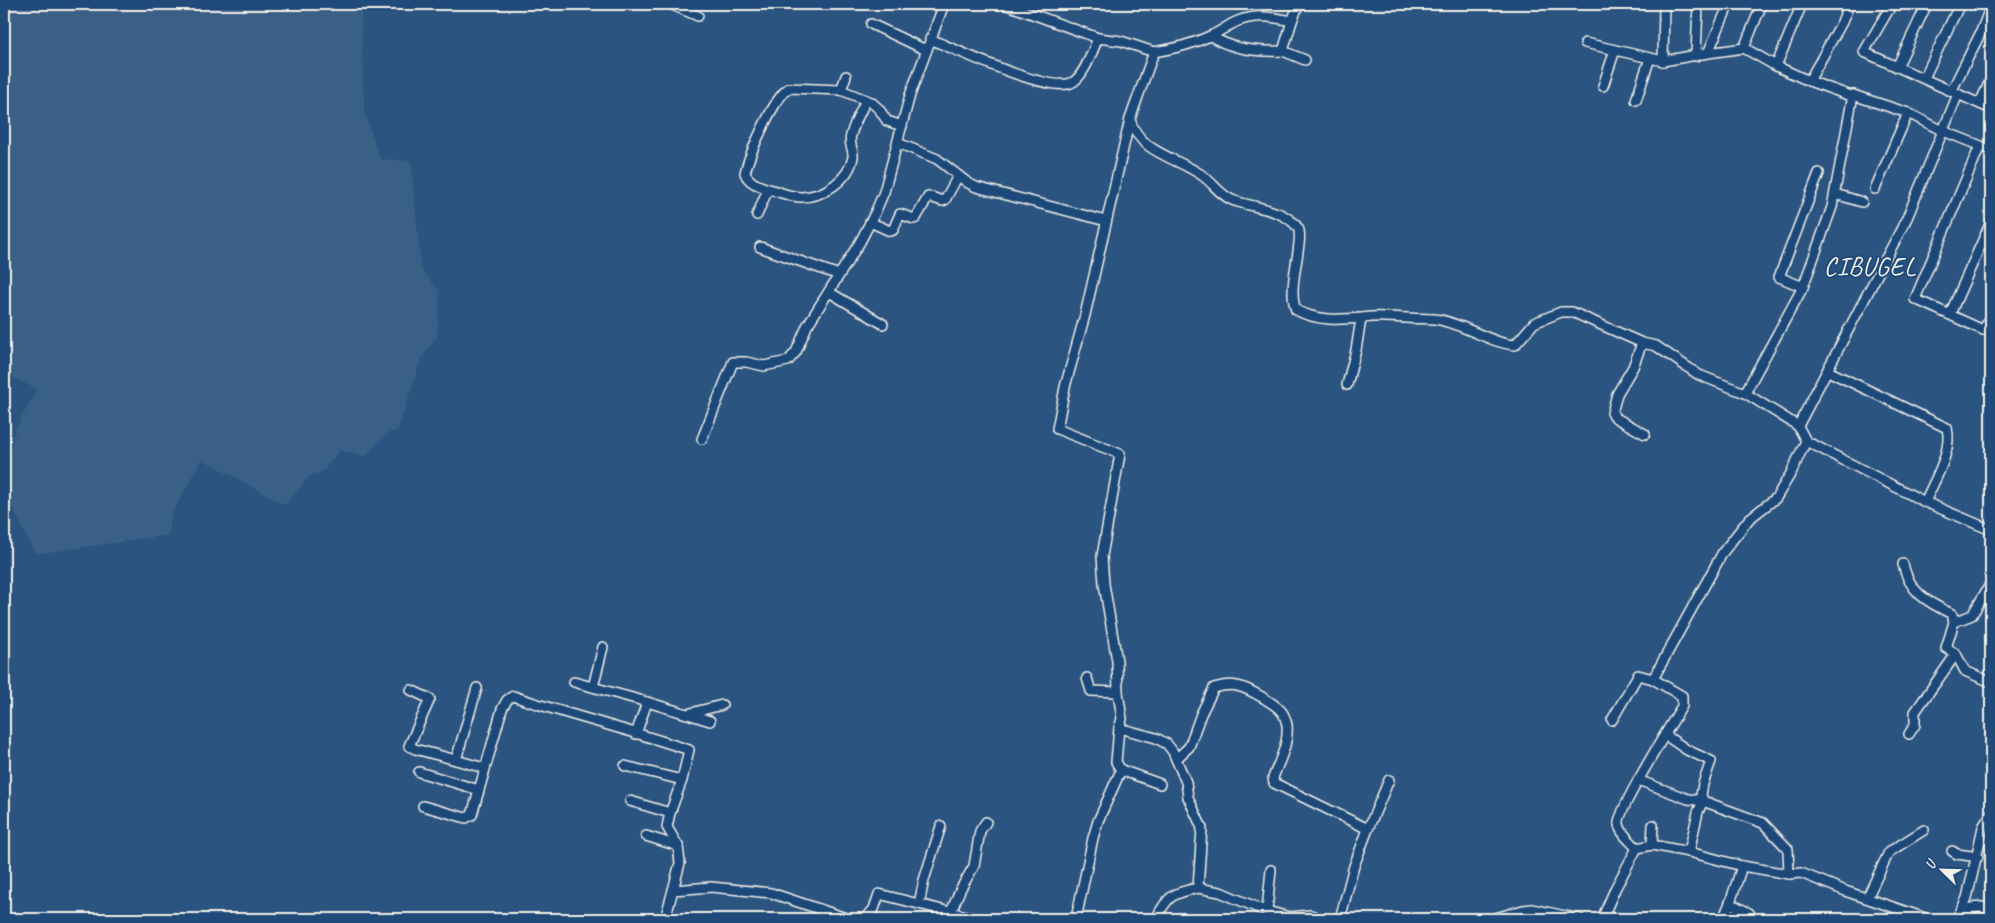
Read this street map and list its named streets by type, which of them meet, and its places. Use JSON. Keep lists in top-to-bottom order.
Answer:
{
  "districts": ["CIBUGEL"],
  "north": "top left"
}
